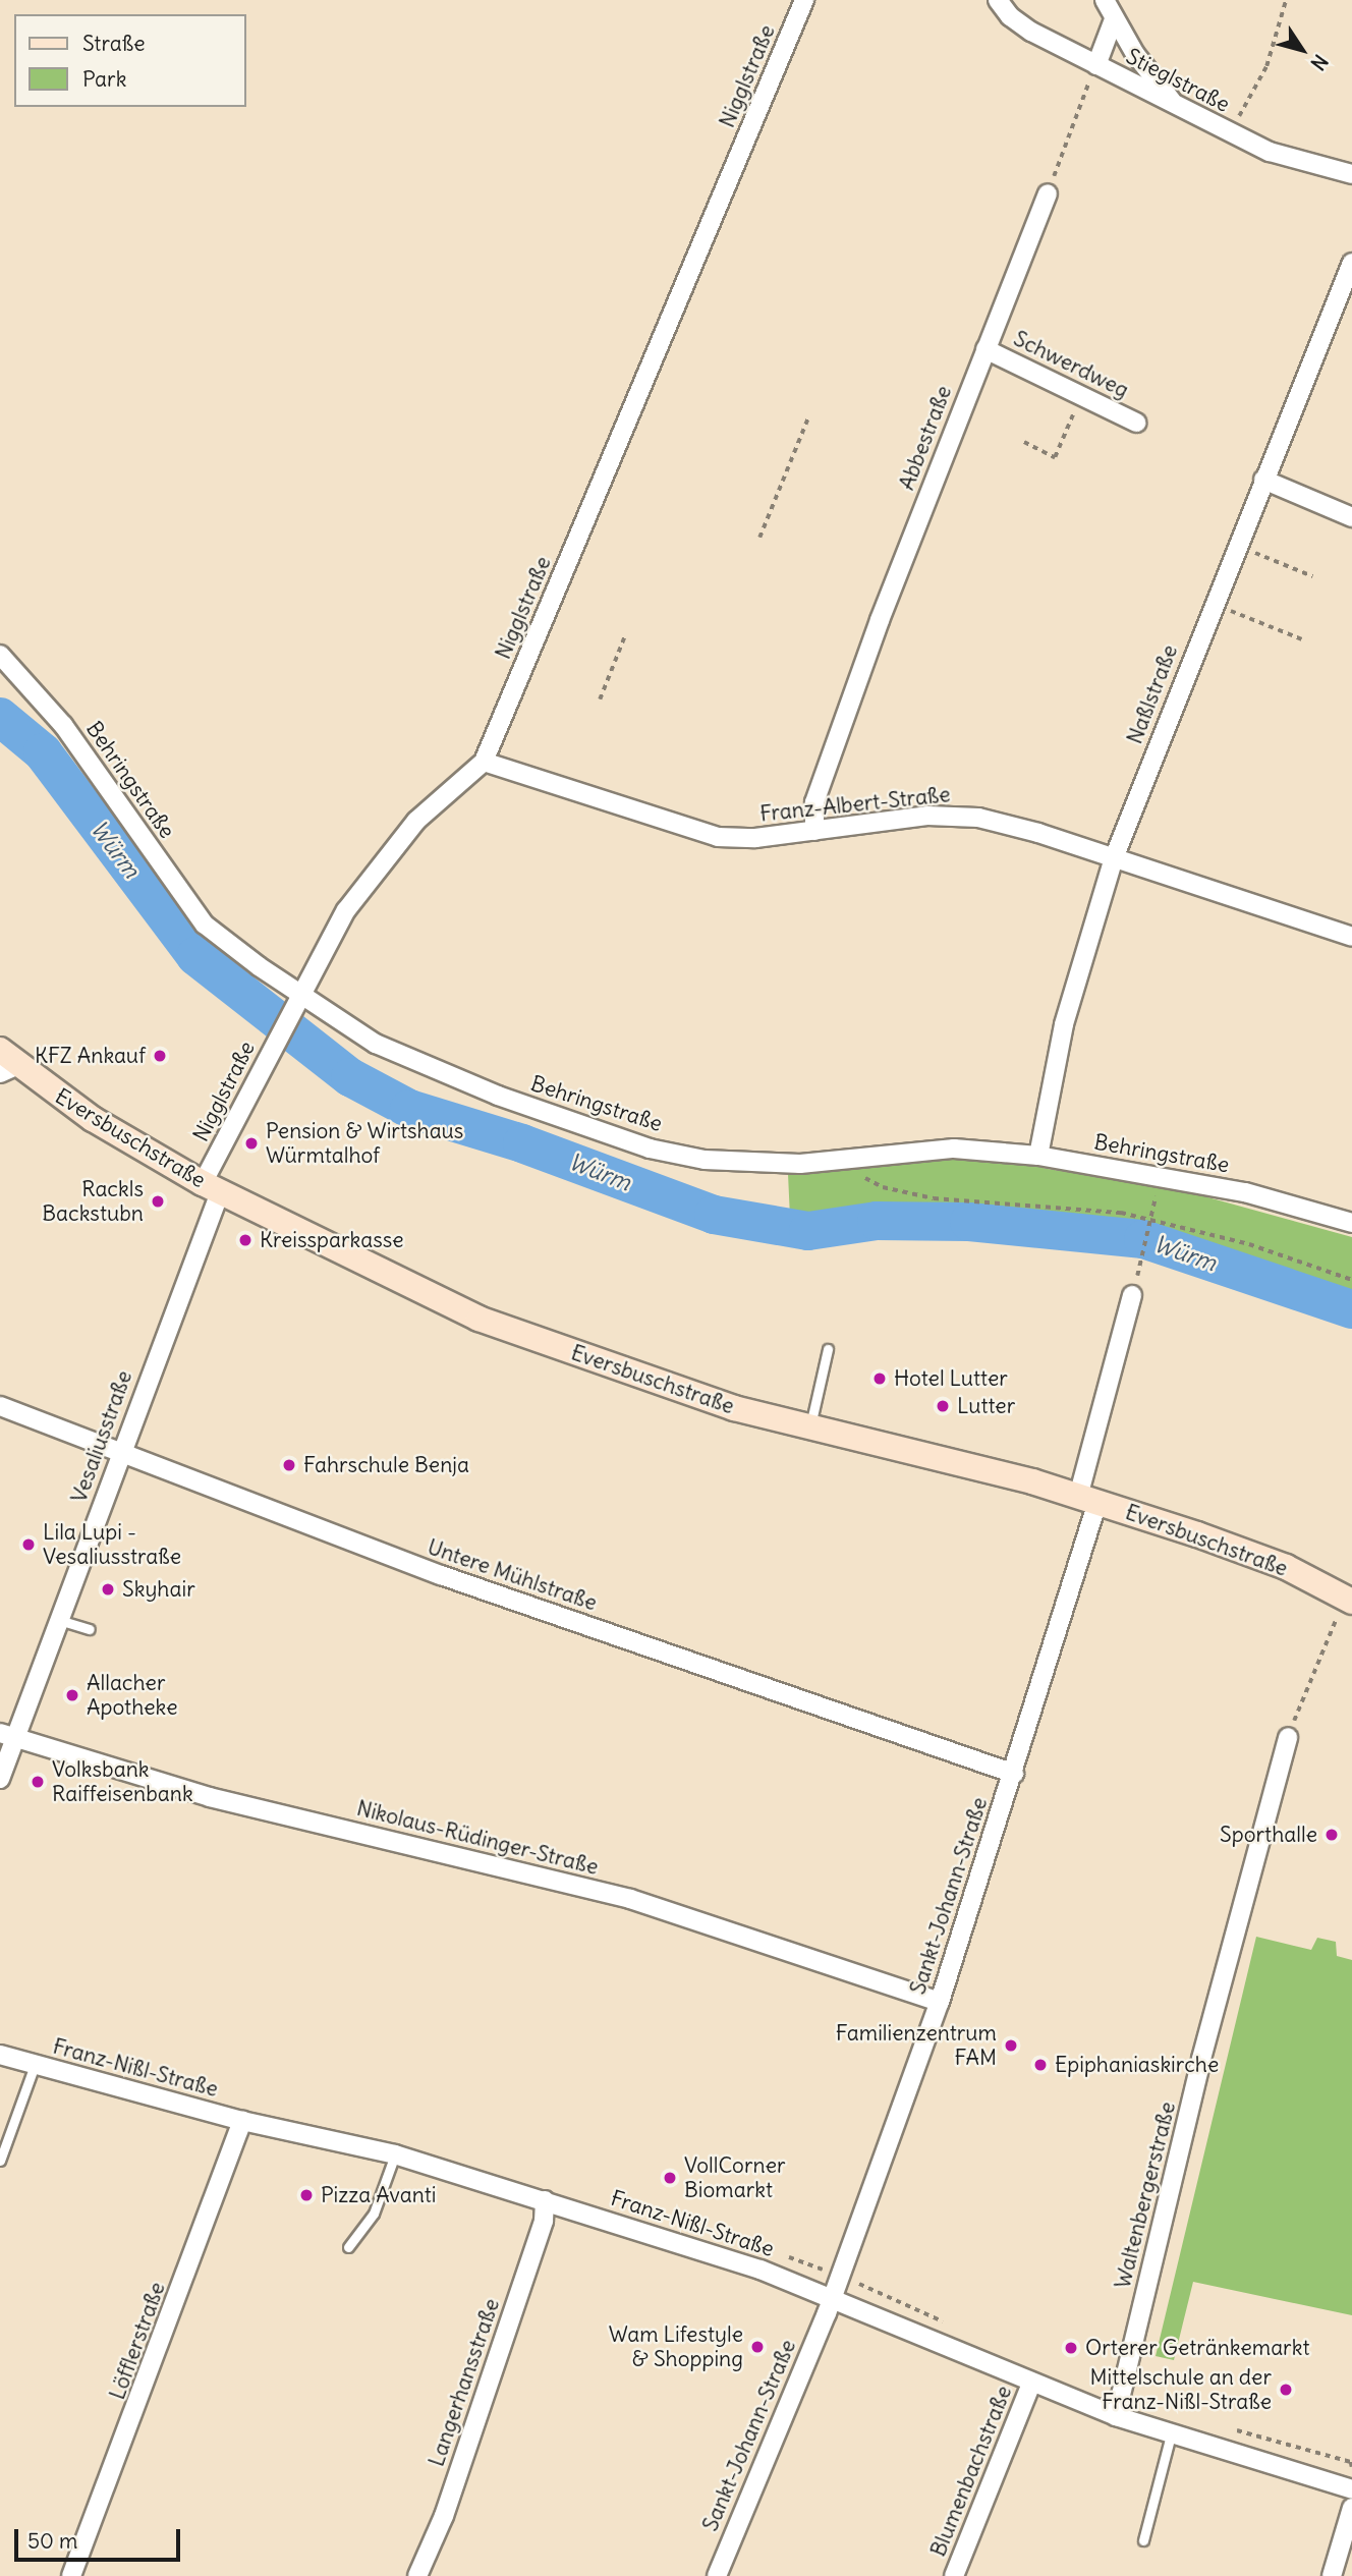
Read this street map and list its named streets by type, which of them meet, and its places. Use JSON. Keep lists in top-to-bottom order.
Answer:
{
  "streets": {
    "main road": ["Eversbuschstraße"],
    "street": [
      "Nigglstraße",
      "Stieglstraße",
      "Schwerdweg",
      "Abbestraße",
      "Naßlstraße",
      "Behringstraße",
      "Franz-Albert-Straße",
      "Vesaliusstraße",
      "Untere Mühlstraße",
      "Nikolaus-Rüdinger-Straße",
      "Sankt-Johann-Straße",
      "Franz-Nißl-Straße",
      "Waltenbergerstraße",
      "Löfflerstraße",
      "Langerhansstraße",
      "Blumenbachstraße"
    ]
  },
  "crossings": [
    ["Nigglstraße", "Behringstraße"],
    ["Nigglstraße", "Franz-Albert-Straße"],
    ["Nigglstraße", "Eversbuschstraße"],
    ["Nigglstraße", "Vesaliusstraße"],
    ["Schwerdweg", "Abbestraße"],
    ["Abbestraße", "Franz-Albert-Straße"],
    ["Naßlstraße", "Behringstraße"],
    ["Naßlstraße", "Franz-Albert-Straße"],
    ["Eversbuschstraße", "Vesaliusstraße"],
    ["Eversbuschstraße", "Sankt-Johann-Straße"],
    ["Vesaliusstraße", "Untere Mühlstraße"],
    ["Vesaliusstraße", "Nikolaus-Rüdinger-Straße"],
    ["Untere Mühlstraße", "Sankt-Johann-Straße"],
    ["Nikolaus-Rüdinger-Straße", "Sankt-Johann-Straße"],
    ["Sankt-Johann-Straße", "Franz-Nißl-Straße"],
    ["Franz-Nißl-Straße", "Waltenbergerstraße"],
    ["Franz-Nißl-Straße", "Löfflerstraße"],
    ["Franz-Nißl-Straße", "Langerhansstraße"],
    ["Franz-Nißl-Straße", "Blumenbachstraße"]
  ],
  "water": ["Würm"],
  "places": [
    "KFZ Ankauf",
    "Pension & Wirtshaus Würmtalhof",
    "Rackls Backstubn",
    "Kreissparkasse",
    "Hotel Lutter",
    "Lutter",
    "Fahrschule Benja",
    "Lila Lupi - Vesaliusstraße",
    "Skyhair",
    "Allacher Apotheke",
    "Volksbank Raiffeisenbank",
    "Sporthalle",
    "Familienzentrum FAM",
    "Epiphaniaskirche",
    "VollCorner Biomarkt",
    "Pizza Avanti",
    "Wam Lifestyle & Shopping",
    "Orterer Getränkemarkt",
    "Mittelschule an der Franz-Nißl-Straße"
  ],
  "legend": ["Straße", "Park"],
  "scale_bar": "50 m",
  "north": "bottom right"
}
